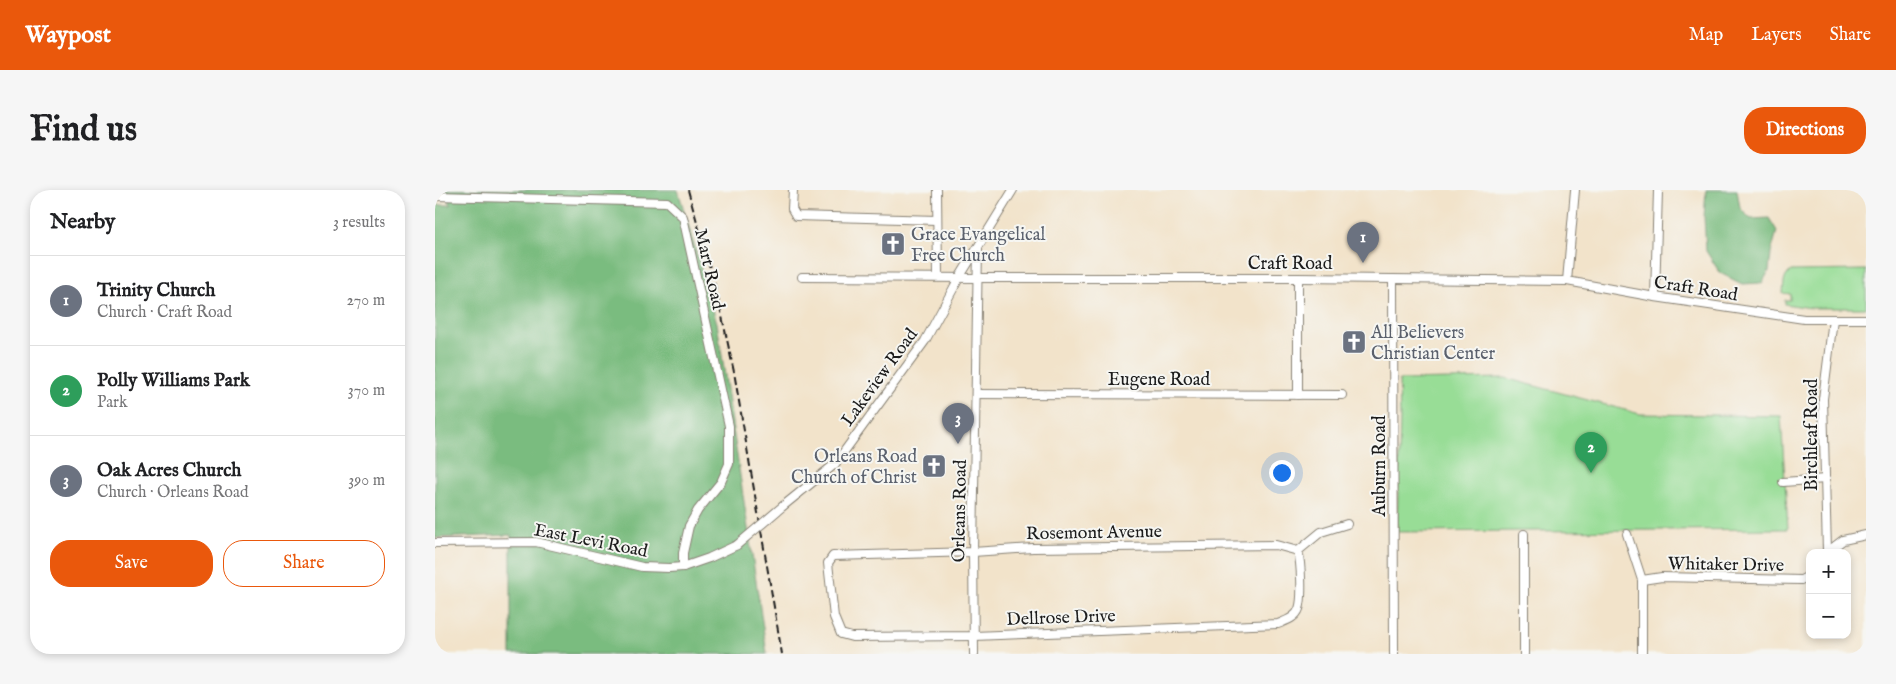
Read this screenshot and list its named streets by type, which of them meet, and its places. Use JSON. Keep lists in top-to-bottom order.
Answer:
{
  "streets": {
    "street": [
      "Craft Road",
      "Mart Road",
      "Lakeview Road",
      "Eugene Road",
      "Birchleaf Road",
      "Auburn Road",
      "Orleans Road",
      "Rosemont Avenue",
      "East Levi Road",
      "Whitaker Drive",
      "Dellrose Drive"
    ]
  },
  "crossings": [
    ["Craft Road", "Lakeview Road"],
    ["Craft Road", "Birchleaf Road"],
    ["Craft Road", "Auburn Road"],
    ["Craft Road", "Orleans Road"],
    ["Mart Road", "East Levi Road"],
    ["Lakeview Road", "East Levi Road"],
    ["Eugene Road", "Orleans Road"],
    ["Orleans Road", "Rosemont Avenue"],
    ["Orleans Road", "Dellrose Drive"],
    ["Rosemont Avenue", "Dellrose Drive"]
  ],
  "places": {
    "church": ["Grace Evangelical Free Church", "All Believers Christian Center", "Orleans Road Church of Christ"]
  },
  "page": {
    "header": "Waypost",
    "nav": ["Map", "Layers", "Share"],
    "buttons": [
      "Directions",
      ["Save", "Share"]
    ],
    "title": "Find us",
    "heading": ["Nearby", "3 results"],
    "pins": ["1", "3", "2"],
    "list": [
      {
        "mark": "1",
        "name": "Trinity Church",
        "note": "Church · Craft Road",
        "value": "270 m"
      },
      {
        "mark": "2",
        "name": "Polly Williams Park",
        "note": "Park",
        "value": "370 m"
      },
      {
        "mark": "3",
        "name": "Oak Acres Church",
        "note": "Church · Orleans Road",
        "value": "390 m"
      }
    ],
    "map_buttons": ["+", "−"]
  }
}
